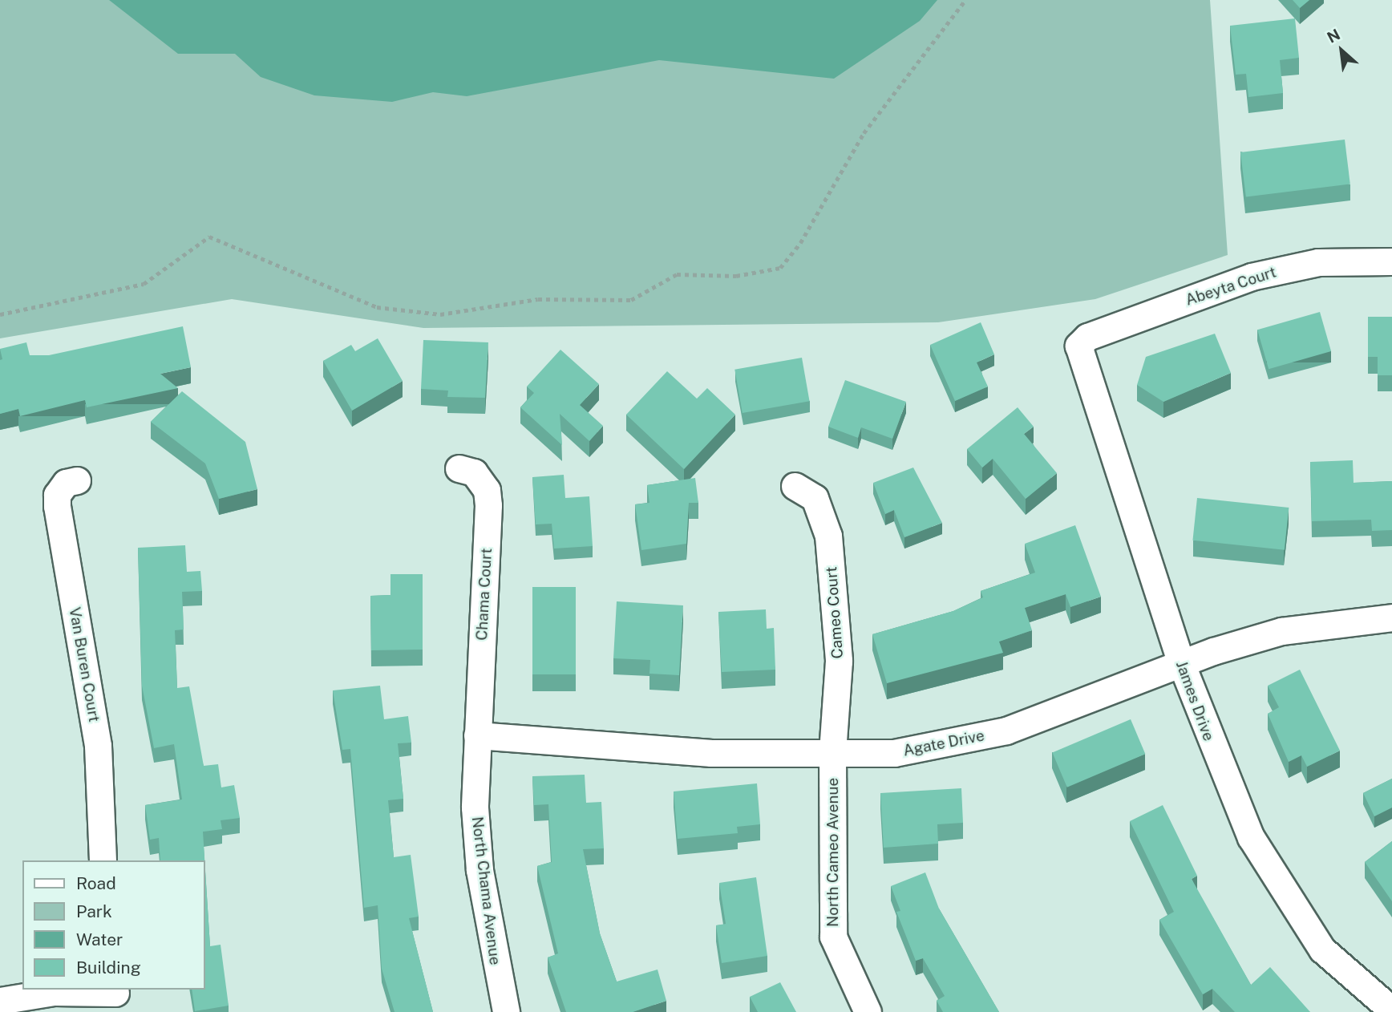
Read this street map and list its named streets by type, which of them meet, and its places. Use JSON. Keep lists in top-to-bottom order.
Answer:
{
  "streets": {
    "street": [
      "Abeyta Court",
      "Chama Court",
      "Cameo Court",
      "Van Buren Court",
      "James Drive",
      "Agate Drive",
      "North Cameo Avenue",
      "North Chama Avenue"
    ]
  },
  "crossings": [
    ["Abeyta Court", "James Drive"],
    ["Chama Court", "Agate Drive"],
    ["Chama Court", "North Chama Avenue"],
    ["Cameo Court", "Agate Drive"],
    ["Cameo Court", "North Cameo Avenue"],
    ["James Drive", "Agate Drive"],
    ["Agate Drive", "North Cameo Avenue"],
    ["Agate Drive", "North Chama Avenue"]
  ],
  "legend": [
    "Road",
    "Park",
    "Water",
    "Building"
  ],
  "north": "top left"
}
